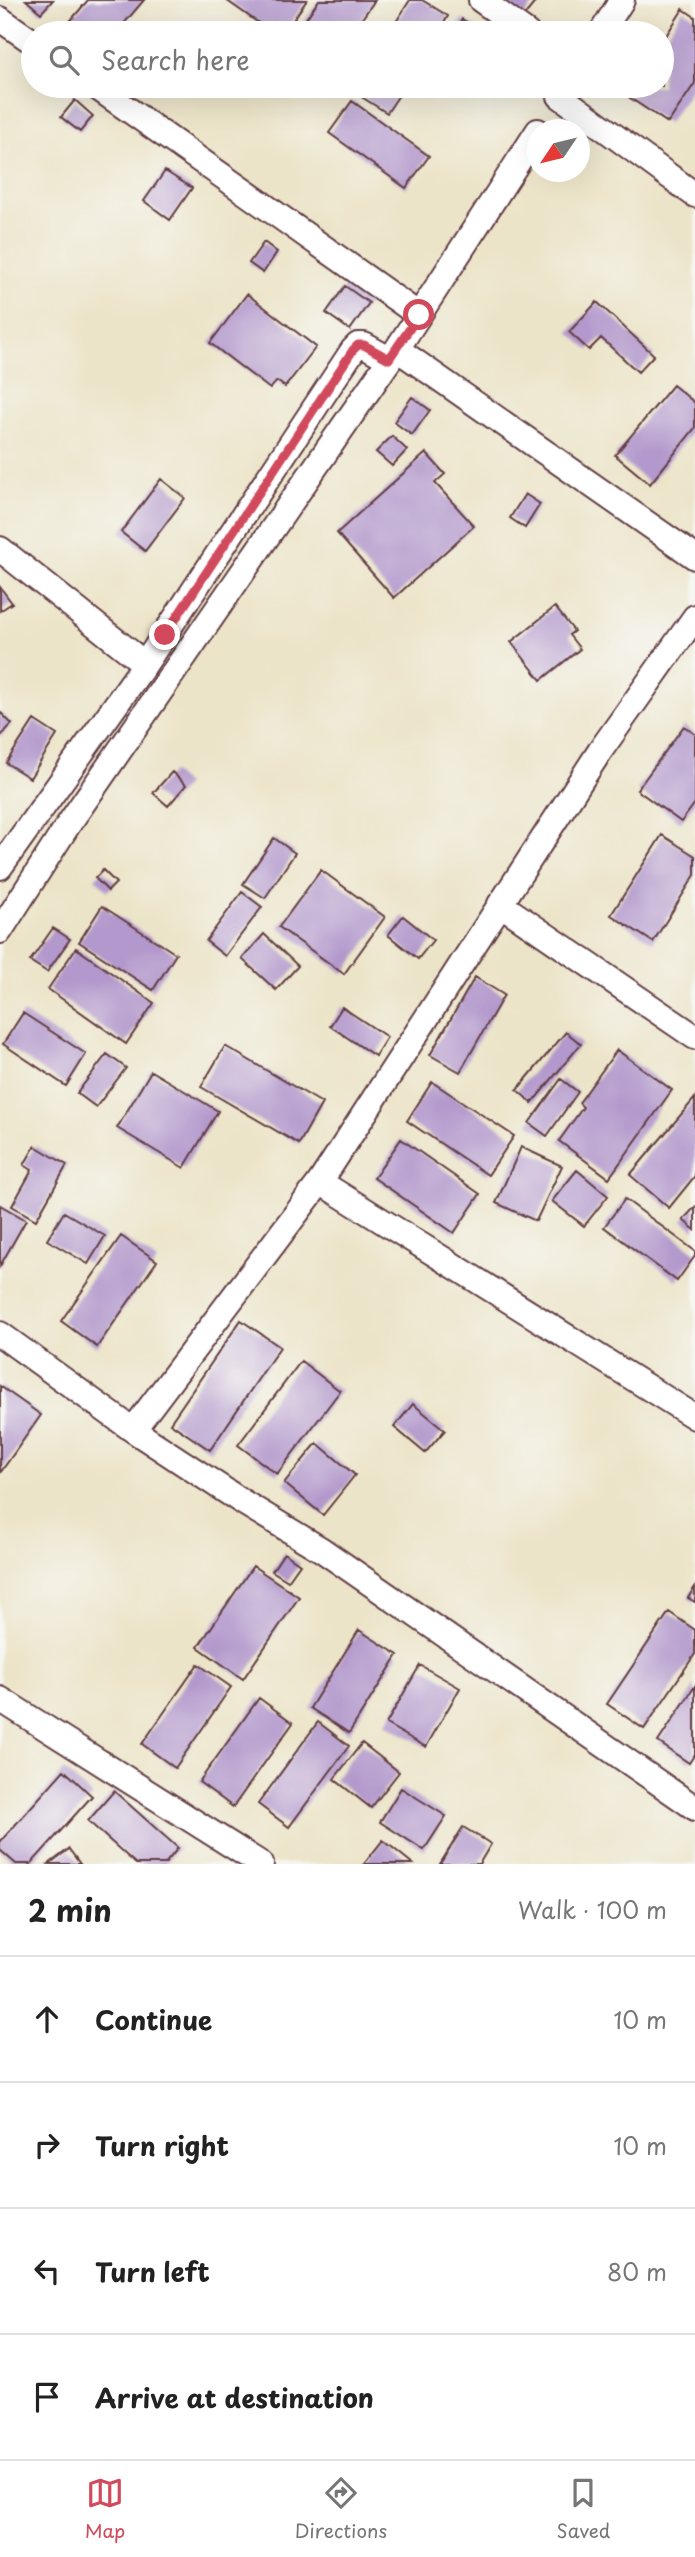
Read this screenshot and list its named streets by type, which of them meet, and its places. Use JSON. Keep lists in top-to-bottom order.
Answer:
{
  "north": "bottom left",
  "page": {
    "search": "Search here",
    "heading": ["2 min", "Walk · 100 m"],
    "list": [
      ["Continue", "10 m"],
      ["Turn right", "10 m"],
      ["Turn left", "80 m"],
      "Arrive at destination"
    ],
    "nav": ["Map", "Directions", "Saved"]
  }
}
